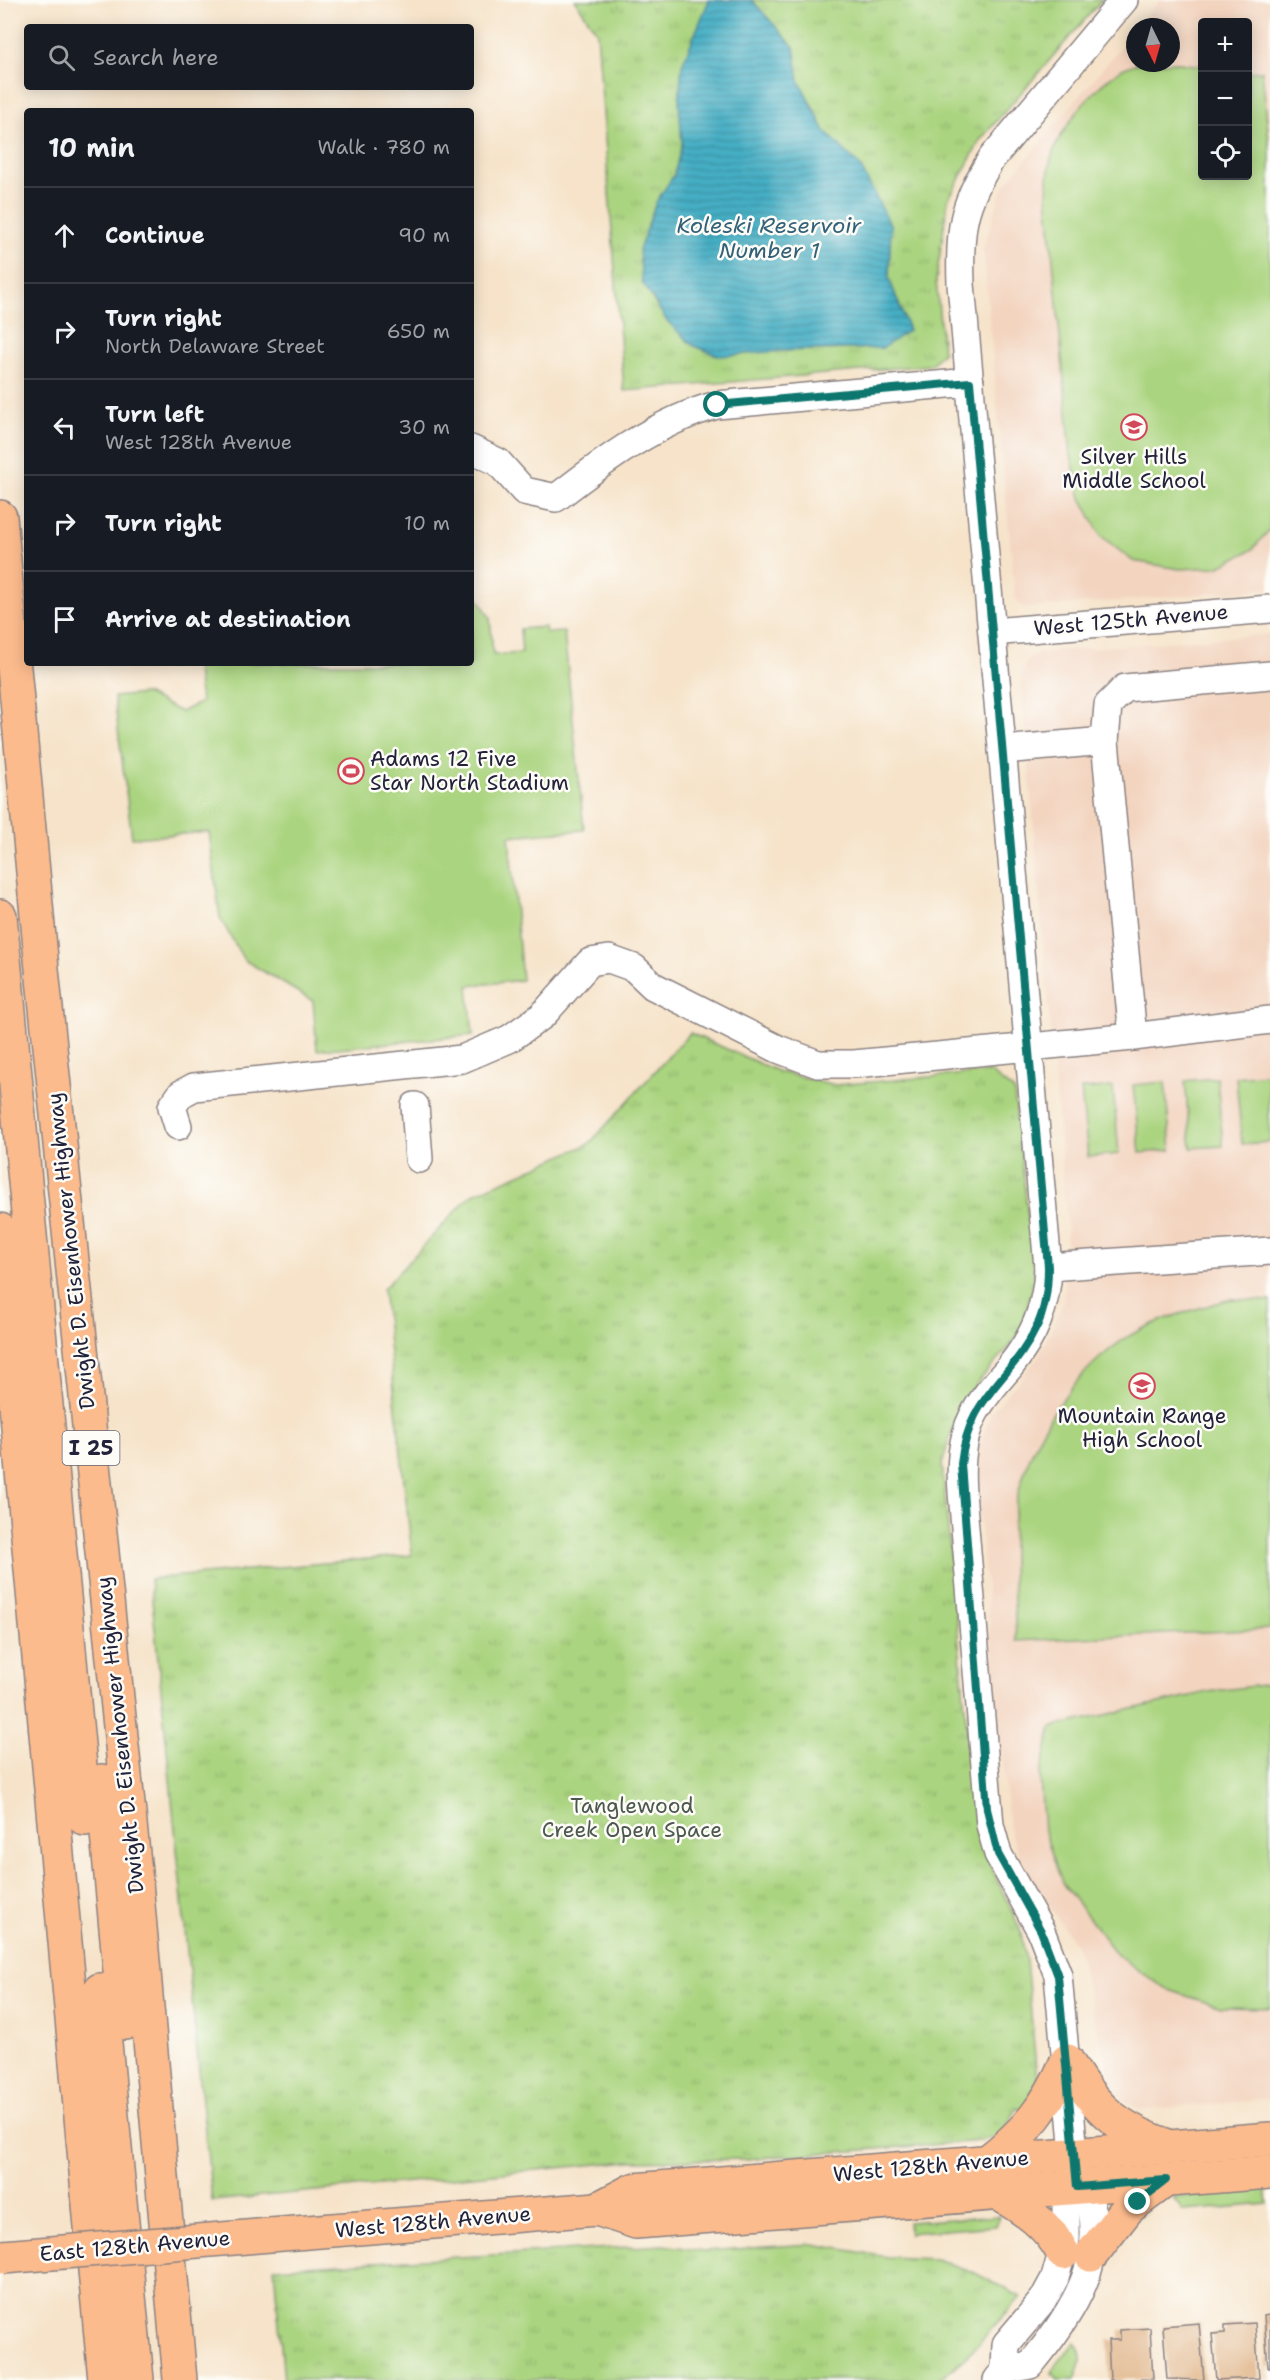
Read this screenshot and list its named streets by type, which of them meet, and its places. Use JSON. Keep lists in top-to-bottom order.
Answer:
{
  "streets": {
    "main road": [
      "Dwight D. Eisenhower Highway",
      "I 25",
      "West 128th Avenue",
      "East 128th Avenue"
    ],
    "street": ["West 125th Avenue"]
  },
  "crossings": [
    ["West 128th Avenue", "East 128th Avenue"]
  ],
  "water": ["Koleski Reservoir Number 1"],
  "parks": ["Tanglewood Creek Open Space"],
  "places": {
    "school or university": ["Silver Hills Middle School", "Mountain Range High School"],
    "sports": ["Adams 12 Five Star North Stadium"]
  },
  "north": "bottom",
  "page": {
    "map_buttons": ["+", "−"],
    "search": "Search here",
    "heading": ["10 min", "Walk · 780 m"],
    "list": [
      ["Continue", "90 m"],
      ["Turn right", "North Delaware Street", "650 m"],
      ["Turn left", "West 128th Avenue", "30 m"],
      ["Turn right", "10 m"],
      "Arrive at destination"
    ]
  }
}
